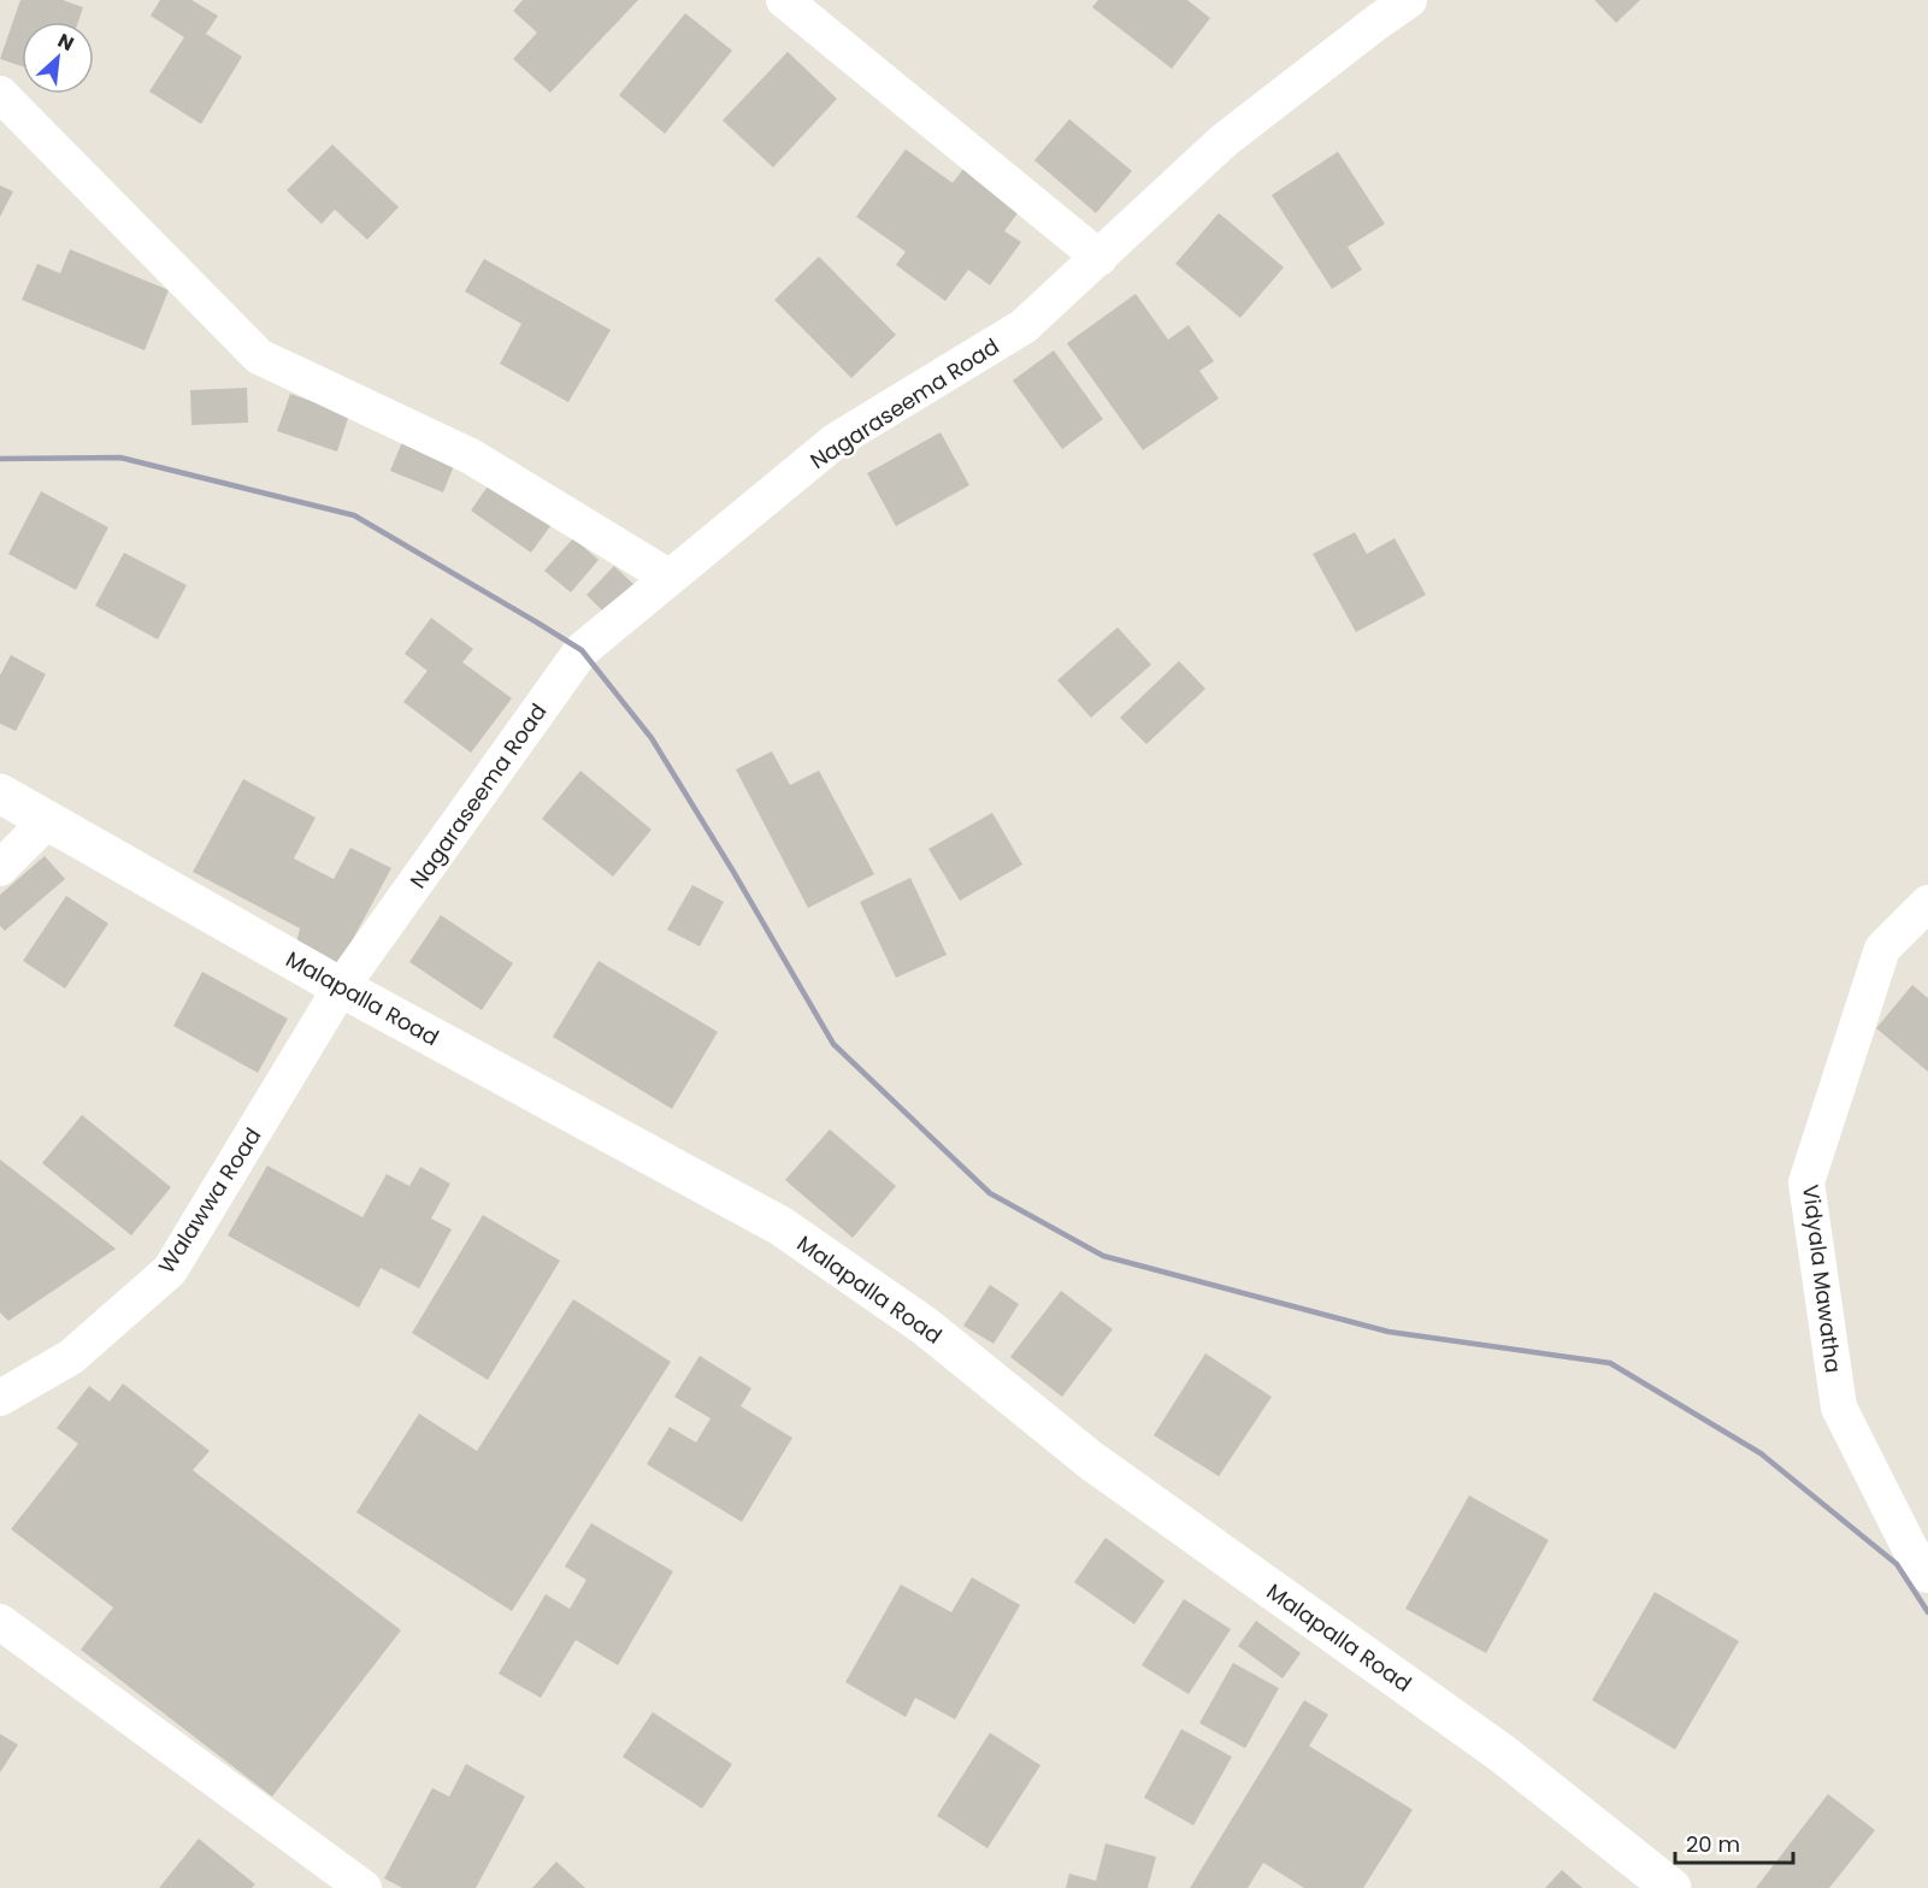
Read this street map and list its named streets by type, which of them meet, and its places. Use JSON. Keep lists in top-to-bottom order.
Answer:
{
  "streets": {
    "street": [
      "Nagaraseema Road",
      "Malapalla Road",
      "Walawwa Road",
      "Vidyala Mawatha"
    ]
  },
  "crossings": [
    ["Nagaraseema Road", "Malapalla Road"],
    ["Nagaraseema Road", "Walawwa Road"],
    ["Malapalla Road", "Walawwa Road"]
  ],
  "scale_bar": "20 m",
  "north": "top right"
}
